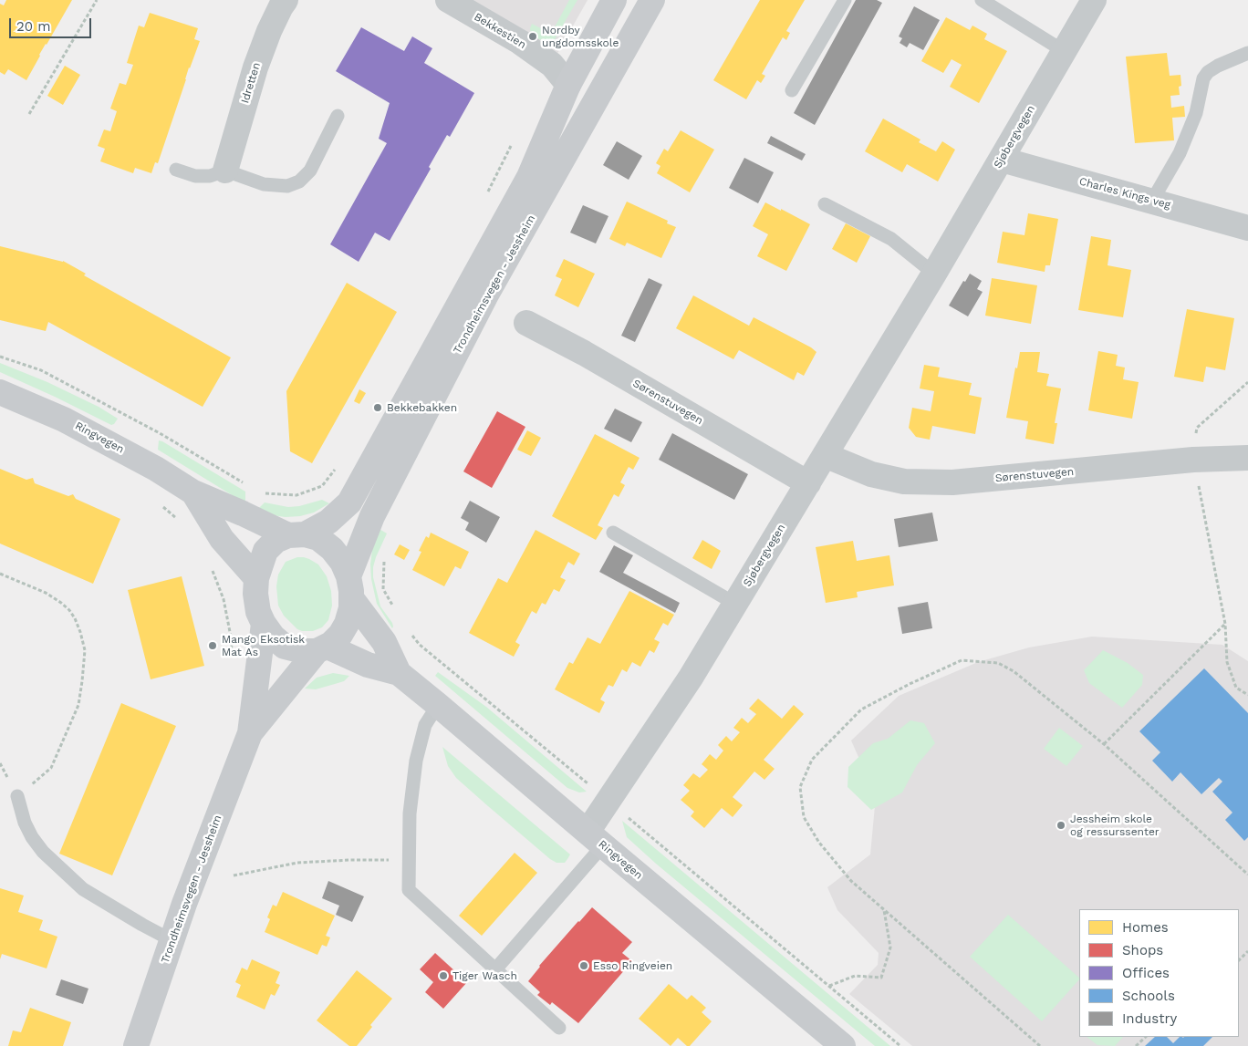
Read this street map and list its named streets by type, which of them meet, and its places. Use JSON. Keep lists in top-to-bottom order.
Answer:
{
  "streets": {
    "main road": ["Trondheimsvegen - Jessheim", "Ringvegen"],
    "street": [
      "Bekkestien",
      "Idretten",
      "Sjøbergvegen",
      "Charles Kings veg",
      "Sørenstuvegen"
    ]
  },
  "crossings": [
    ["Bekkestien", "Trondheimsvegen - Jessheim"],
    ["Sjøbergvegen", "Charles Kings veg"],
    ["Sjøbergvegen", "Sørenstuvegen"],
    ["Sjøbergvegen", "Ringvegen"],
    ["Trondheimsvegen - Jessheim", "Ringvegen"]
  ],
  "places": [
    "Nordby ungdomsskole",
    "Bekkebakken",
    "Mango Eksotisk Mat As",
    "Jessheim skole og ressurssenter",
    "Esso Ringveien",
    "Tiger Wasch"
  ],
  "legend": [
    "Homes",
    "Shops",
    "Offices",
    "Schools",
    "Industry"
  ],
  "scale_bar": "20 m"
}
